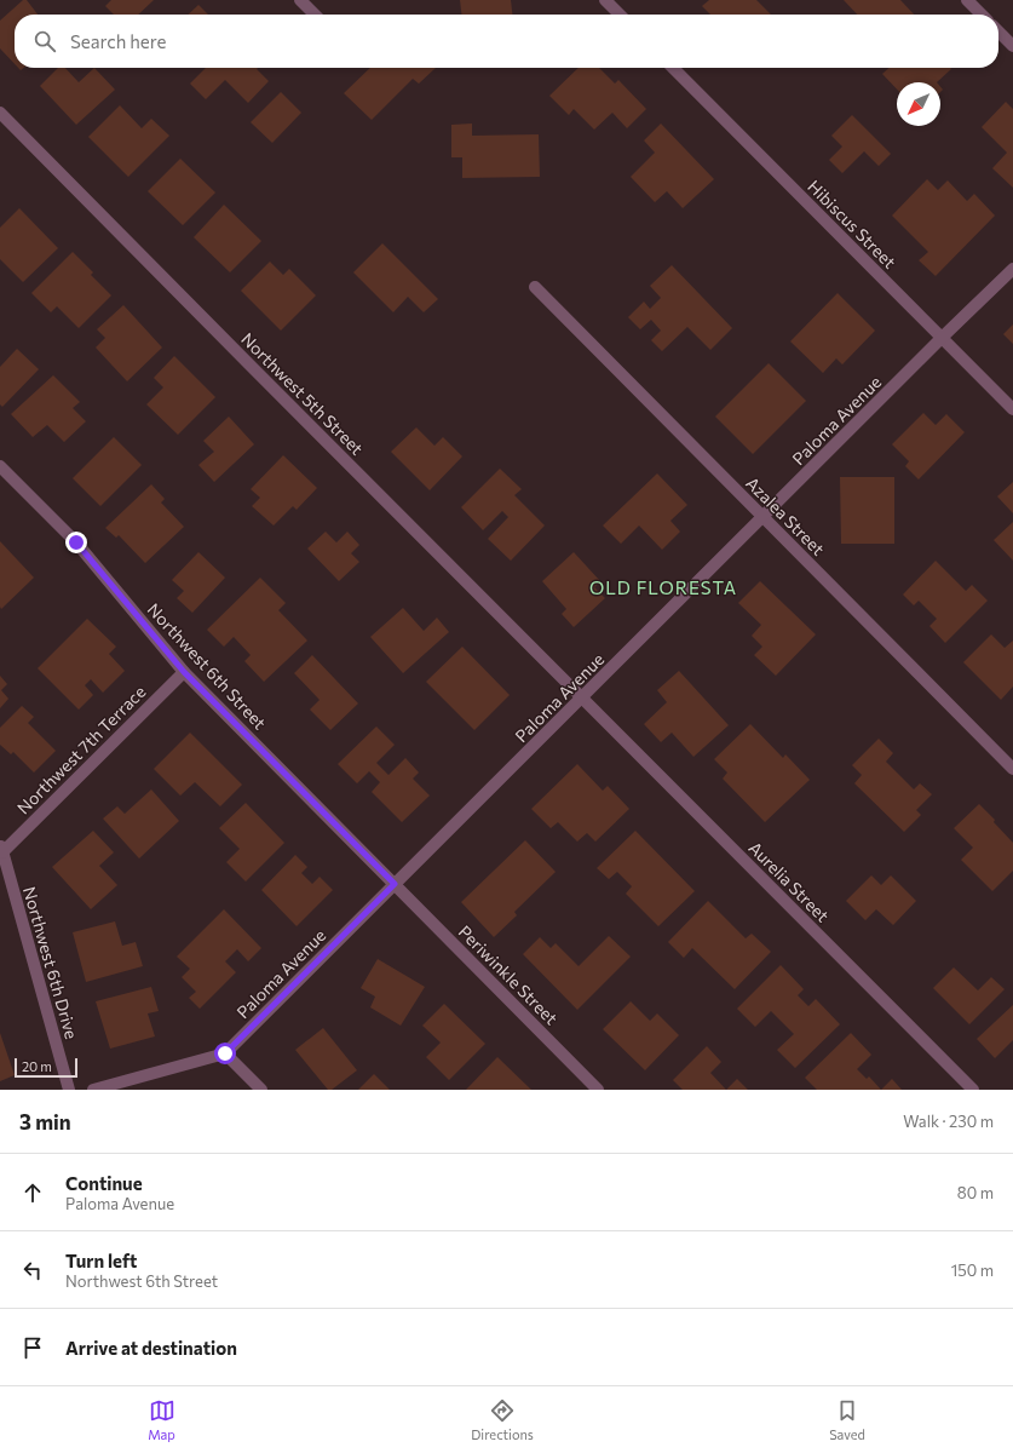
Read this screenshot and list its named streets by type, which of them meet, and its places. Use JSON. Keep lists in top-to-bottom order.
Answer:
{
  "streets": {
    "street": [
      "Hibiscus Street",
      "Northwest 5th Street",
      "Paloma Avenue",
      "Azalea Street",
      "Northwest 6th Street",
      "Northwest 7th Terrace",
      "Aurelia Street",
      "Northwest 6th Drive",
      "Periwinkle Street"
    ]
  },
  "crossings": [
    ["Hibiscus Street", "Paloma Avenue"],
    ["Northwest 5th Street", "Paloma Avenue"],
    ["Northwest 5th Street", "Aurelia Street"],
    ["Paloma Avenue", "Azalea Street"],
    ["Paloma Avenue", "Northwest 6th Street"],
    ["Paloma Avenue", "Aurelia Street"],
    ["Paloma Avenue", "Periwinkle Street"],
    ["Northwest 6th Street", "Northwest 7th Terrace"],
    ["Northwest 6th Street", "Periwinkle Street"],
    ["Northwest 7th Terrace", "Northwest 6th Drive"]
  ],
  "districts": ["OLD FLORESTA"],
  "scale_bar": "20 m",
  "north": "bottom left",
  "page": {
    "search": "Search here",
    "scale": "20 m",
    "heading": ["3 min", "Walk · 230 m"],
    "list": [
      ["Continue", "Paloma Avenue", "80 m"],
      ["Turn left", "Northwest 6th Street", "150 m"],
      "Arrive at destination"
    ],
    "nav": ["Map", "Directions", "Saved"]
  }
}
